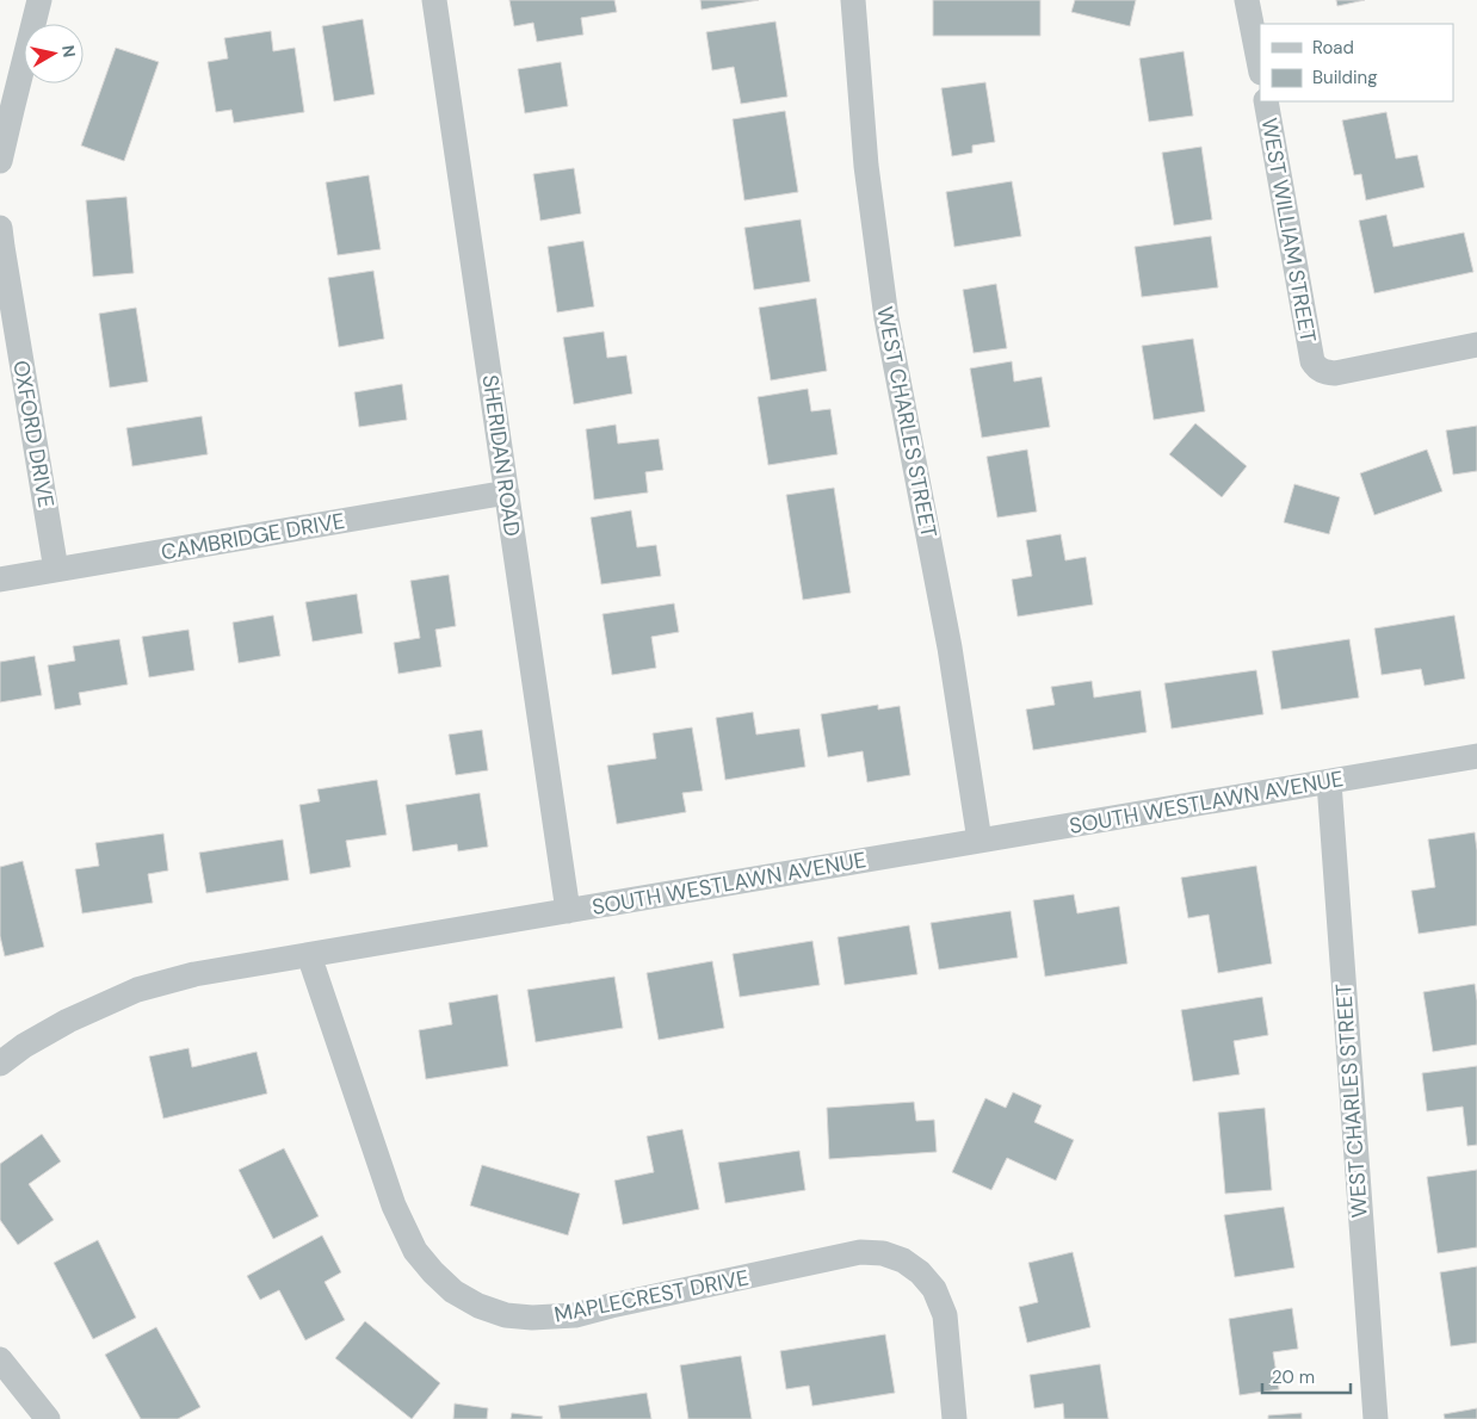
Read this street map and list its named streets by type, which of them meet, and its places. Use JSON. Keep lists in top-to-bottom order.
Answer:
{
  "streets": {
    "street": [
      "WEST WILLIAM STREET",
      "WEST CHARLES STREET",
      "OXFORD DRIVE",
      "SHERIDAN ROAD",
      "CAMBRIDGE DRIVE",
      "SOUTH WESTLAWN AVENUE",
      "MAPLECREST DRIVE"
    ]
  },
  "crossings": [
    ["WEST CHARLES STREET", "SOUTH WESTLAWN AVENUE"],
    ["OXFORD DRIVE", "CAMBRIDGE DRIVE"],
    ["SHERIDAN ROAD", "CAMBRIDGE DRIVE"],
    ["SHERIDAN ROAD", "SOUTH WESTLAWN AVENUE"],
    ["SOUTH WESTLAWN AVENUE", "MAPLECREST DRIVE"]
  ],
  "legend": ["Road", "Building"],
  "scale_bar": "20 m",
  "north": "right"
}
